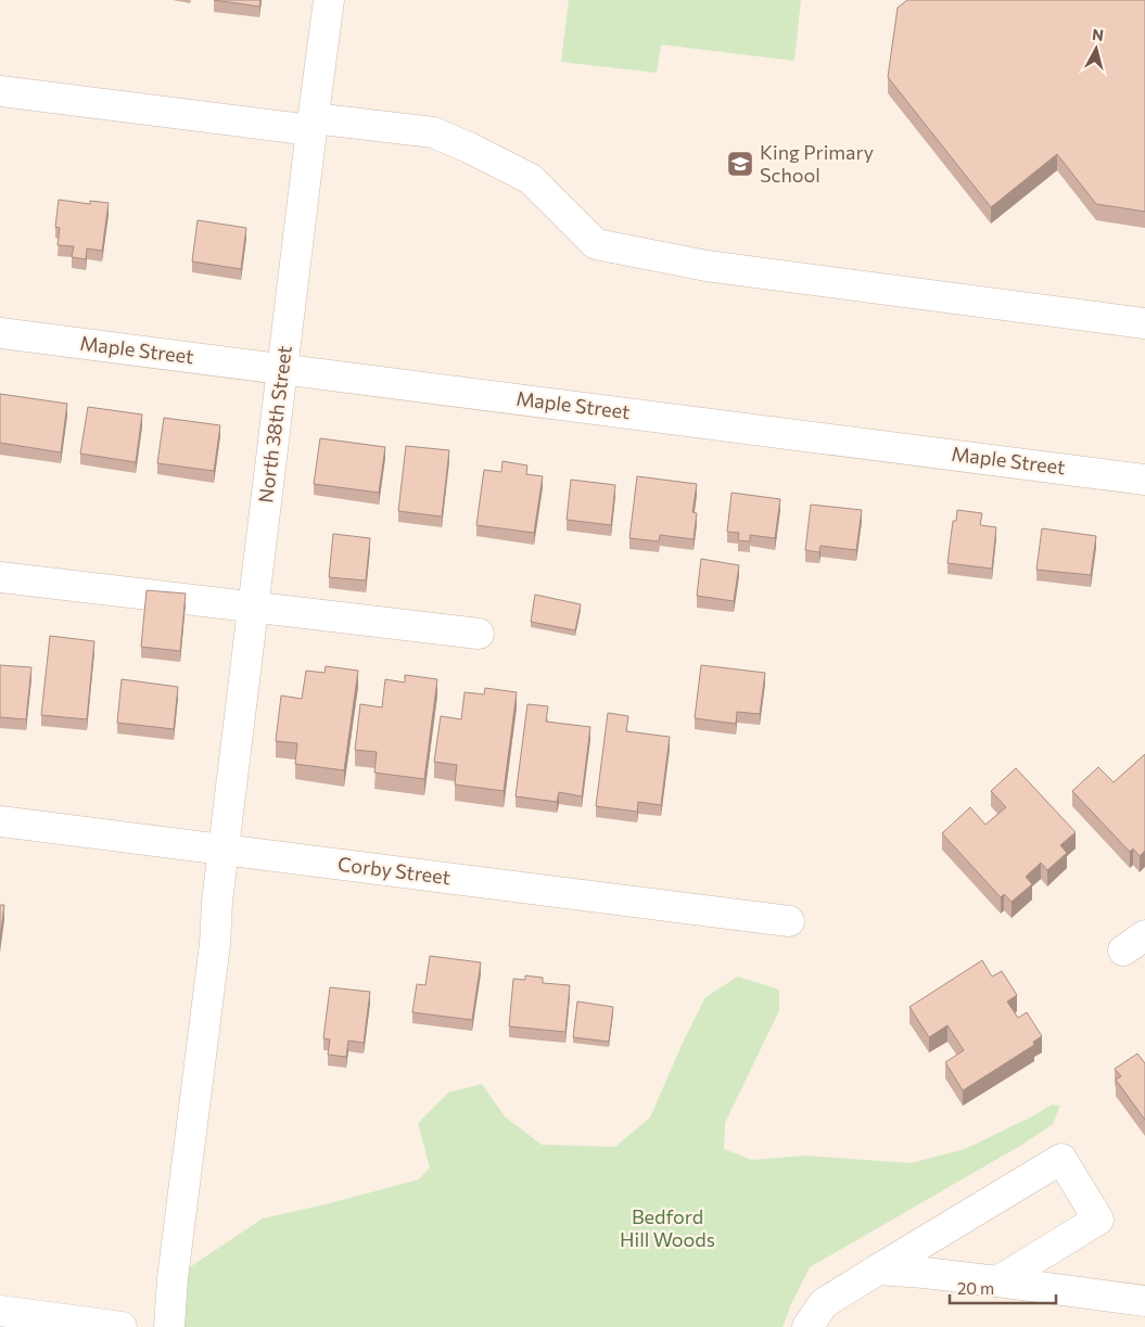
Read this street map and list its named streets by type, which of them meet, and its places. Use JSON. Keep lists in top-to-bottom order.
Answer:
{
  "streets": {
    "street": ["Maple Street", "North 38th Street", "Corby Street"]
  },
  "crossings": [
    ["Maple Street", "North 38th Street"],
    ["North 38th Street", "Corby Street"]
  ],
  "parks": ["Bedford Hill Woods"],
  "places": {
    "school or university": ["King Primary School"]
  },
  "scale_bar": "20 m",
  "north": "top"
}
